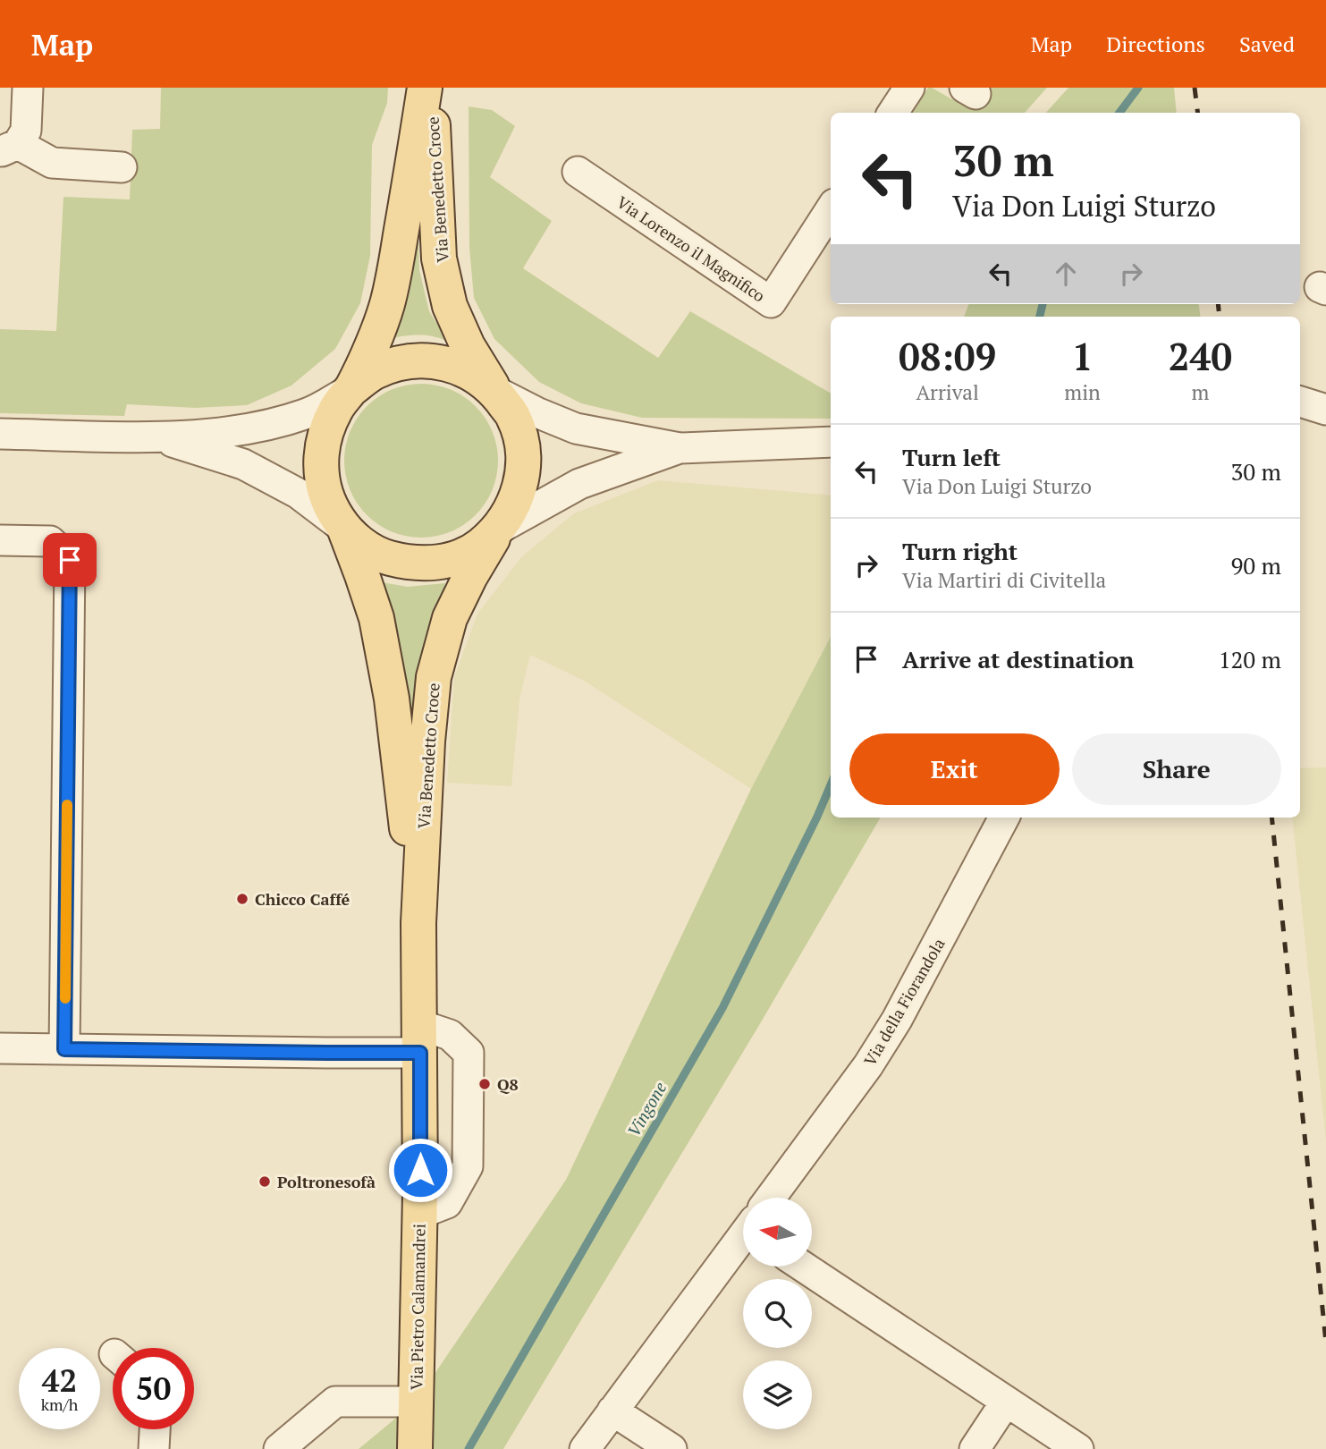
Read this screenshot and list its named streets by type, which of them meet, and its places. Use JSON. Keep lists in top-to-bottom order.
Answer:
{
  "streets": {
    "main road": ["Via Benedetto Croce", "Via Pietro Calamandrei"],
    "street": ["Via Lorenzo il Magnifico", "Via della Fiorandola"]
  },
  "crossings": [
    ["Via Benedetto Croce", "Via Pietro Calamandrei"]
  ],
  "water": ["Vingone"],
  "places": ["Chicco Caffé", "Q8", "Poltronesofà"],
  "north": "left",
  "page": {
    "header": "Map",
    "nav": ["Map", "Directions", "Saved"],
    "turn": ["30 m", "Via Don Luigi Sturzo"],
    "eta": [
      "08:09",
      "Arrival",
      "1",
      "min",
      "240",
      "m"
    ],
    "list": [
      {
        "name": "Turn left",
        "note": "Via Don Luigi Sturzo",
        "value": "30 m"
      },
      {
        "name": "Turn right",
        "note": "Via Martiri di Civitella",
        "value": "90 m"
      },
      {
        "name": "Arrive at destination",
        "value": "120 m"
      }
    ],
    "buttons": ["Exit", "Share"],
    "speed": "42 km/h",
    "limit": "50"
  }
}
